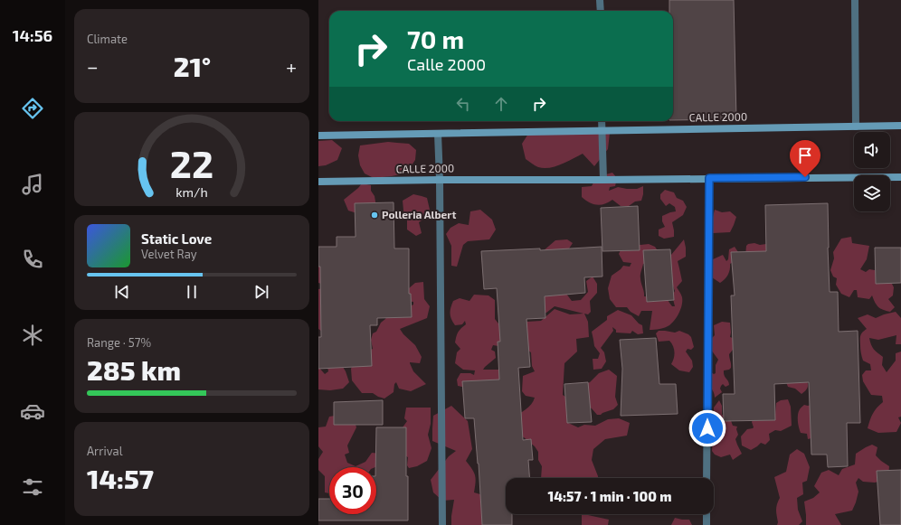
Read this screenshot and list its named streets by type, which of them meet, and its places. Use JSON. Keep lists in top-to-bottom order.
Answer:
{
  "streets": {
    "street": ["CALLE 2000"]
  },
  "places": ["Polleria Albert"],
  "page": {
    "tabs": "14:56",
    "tile": [
      "Climate",
      ["Range · 57%", "285 km"],
      ["Arrival", "14:57"]
    ],
    "turn": ["70 m", "Calle 2000"],
    "heat": ["−", "21°", "+"],
    "song": ["Static Love", "Velvet Ray"],
    "limit": "30",
    "trip": "14:57 · 1 min · 100 m",
    "gauge": ["22", "km/h"]
  }
}
